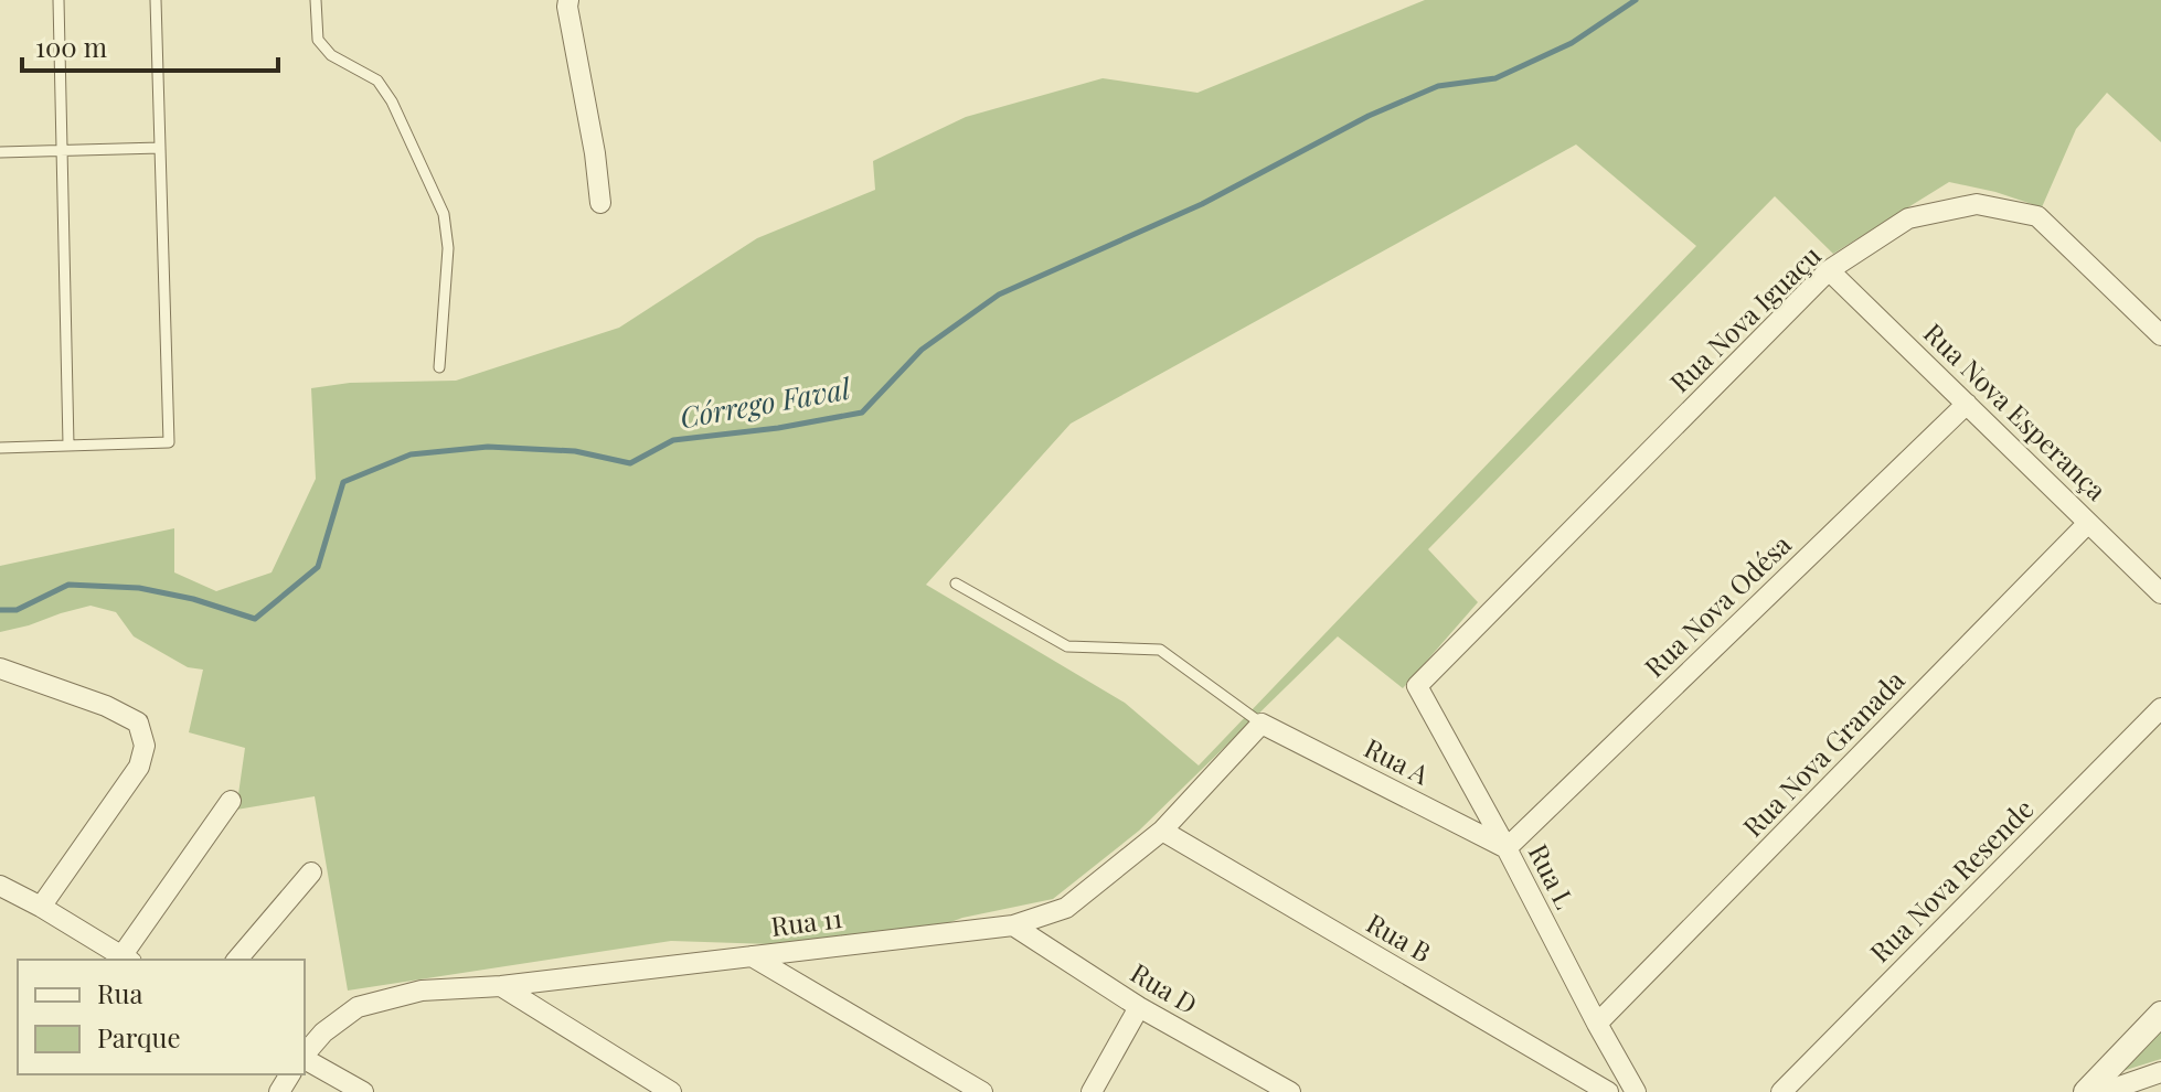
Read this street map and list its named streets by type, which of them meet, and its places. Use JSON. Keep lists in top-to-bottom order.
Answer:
{
  "streets": {
    "street": [
      "Rua Nova Iguaçu",
      "Rua Nova Esperança",
      "Rua Nova Odésa",
      "Rua Nova Granada",
      "Rua A",
      "Rua L",
      "Rua Nova Resende",
      "Rua 11",
      "Rua B",
      "Rua D"
    ]
  },
  "crossings": [
    ["Rua Nova Iguaçu", "Rua Nova Esperança"],
    ["Rua Nova Iguaçu", "Rua L"],
    ["Rua Nova Esperança", "Rua Nova Odésa"],
    ["Rua Nova Esperança", "Rua Nova Granada"],
    ["Rua Nova Odésa", "Rua A"],
    ["Rua Nova Odésa", "Rua L"],
    ["Rua Nova Granada", "Rua L"],
    ["Rua A", "Rua L"],
    ["Rua A", "Rua 11"],
    ["Rua 11", "Rua B"],
    ["Rua 11", "Rua D"]
  ],
  "water": ["Córrego Faval"],
  "legend": ["Rua", "Parque"],
  "scale_bar": "100 m"
}
